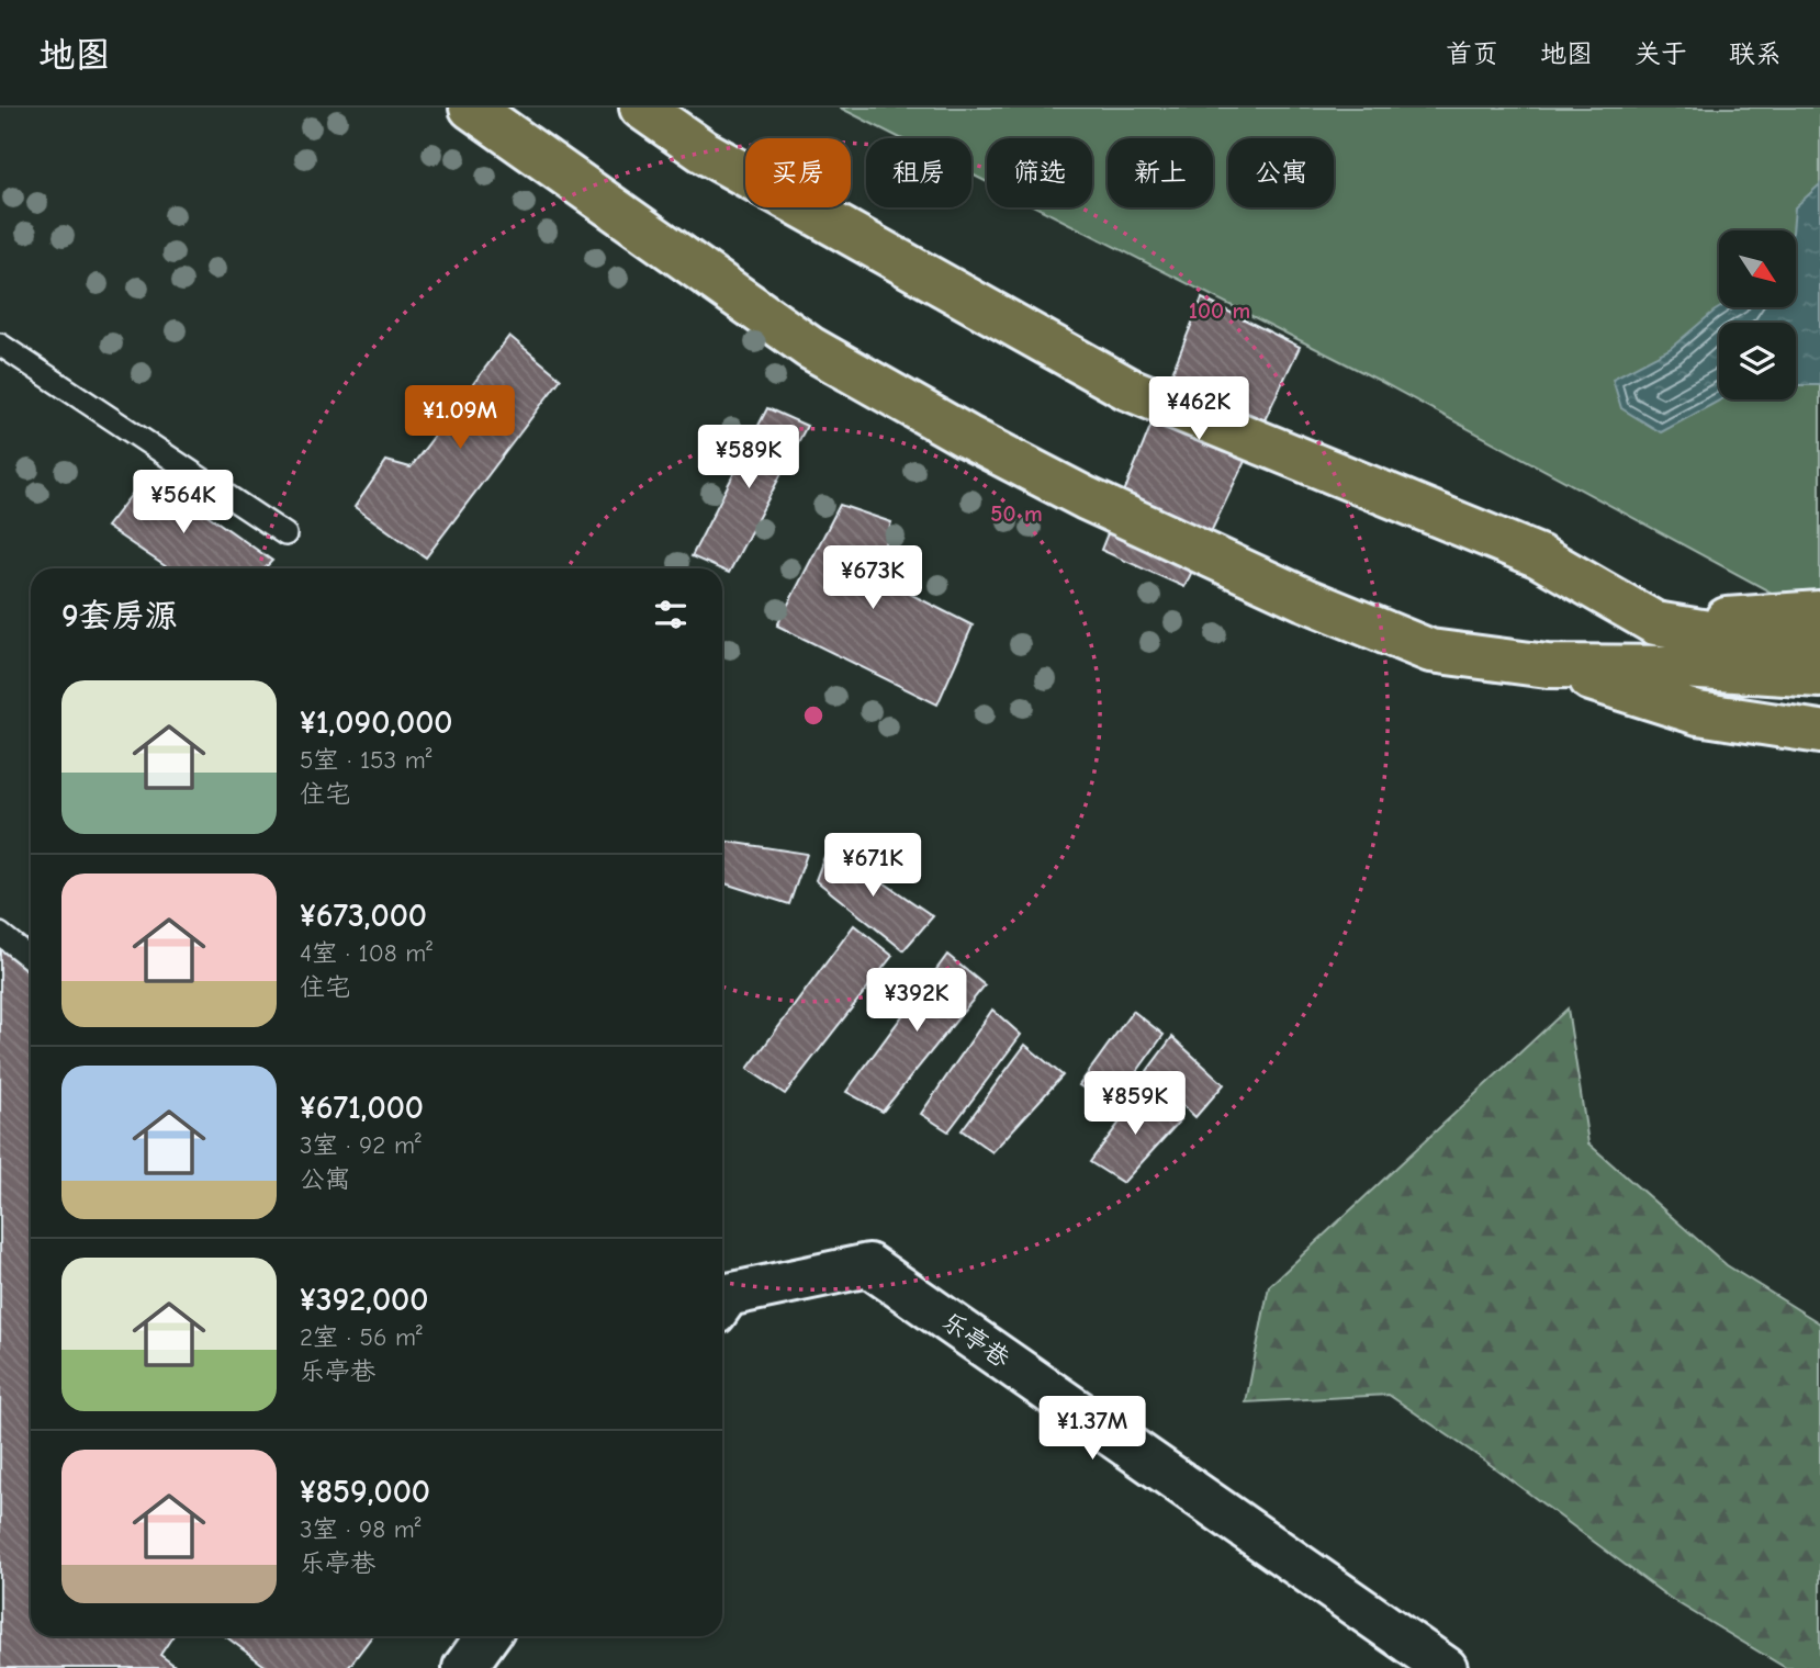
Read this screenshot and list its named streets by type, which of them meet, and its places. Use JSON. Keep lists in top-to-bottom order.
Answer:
{
  "streets": {
    "street": ["乐亭巷"]
  },
  "north": "bottom right",
  "page": {
    "header": "地图",
    "nav": [
      "首页",
      "地图",
      "关于",
      "联系"
    ],
    "chip": [
      "买房",
      "租房",
      "筛选",
      "新上",
      "公寓"
    ],
    "price": [
      "¥462K",
      "¥1.09M",
      "¥589K",
      "¥564K",
      "¥673K",
      "¥671K",
      "¥392K",
      "¥859K",
      "¥1.37M"
    ],
    "heading": "9套房源",
    "list": [
      {
        "name": "¥1,090,000",
        "note": "5室 · 153 m² · 住宅"
      },
      {
        "name": "¥673,000",
        "note": "4室 · 108 m² · 住宅"
      },
      {
        "name": "¥671,000",
        "note": "3室 · 92 m² · 公寓"
      },
      {
        "name": "¥392,000",
        "note": "2室 · 56 m² · 乐亭巷"
      },
      {
        "name": "¥859,000",
        "note": "3室 · 98 m² · 乐亭巷"
      }
    ]
  },
  "rings": ["100 m", "50 m"]
}
